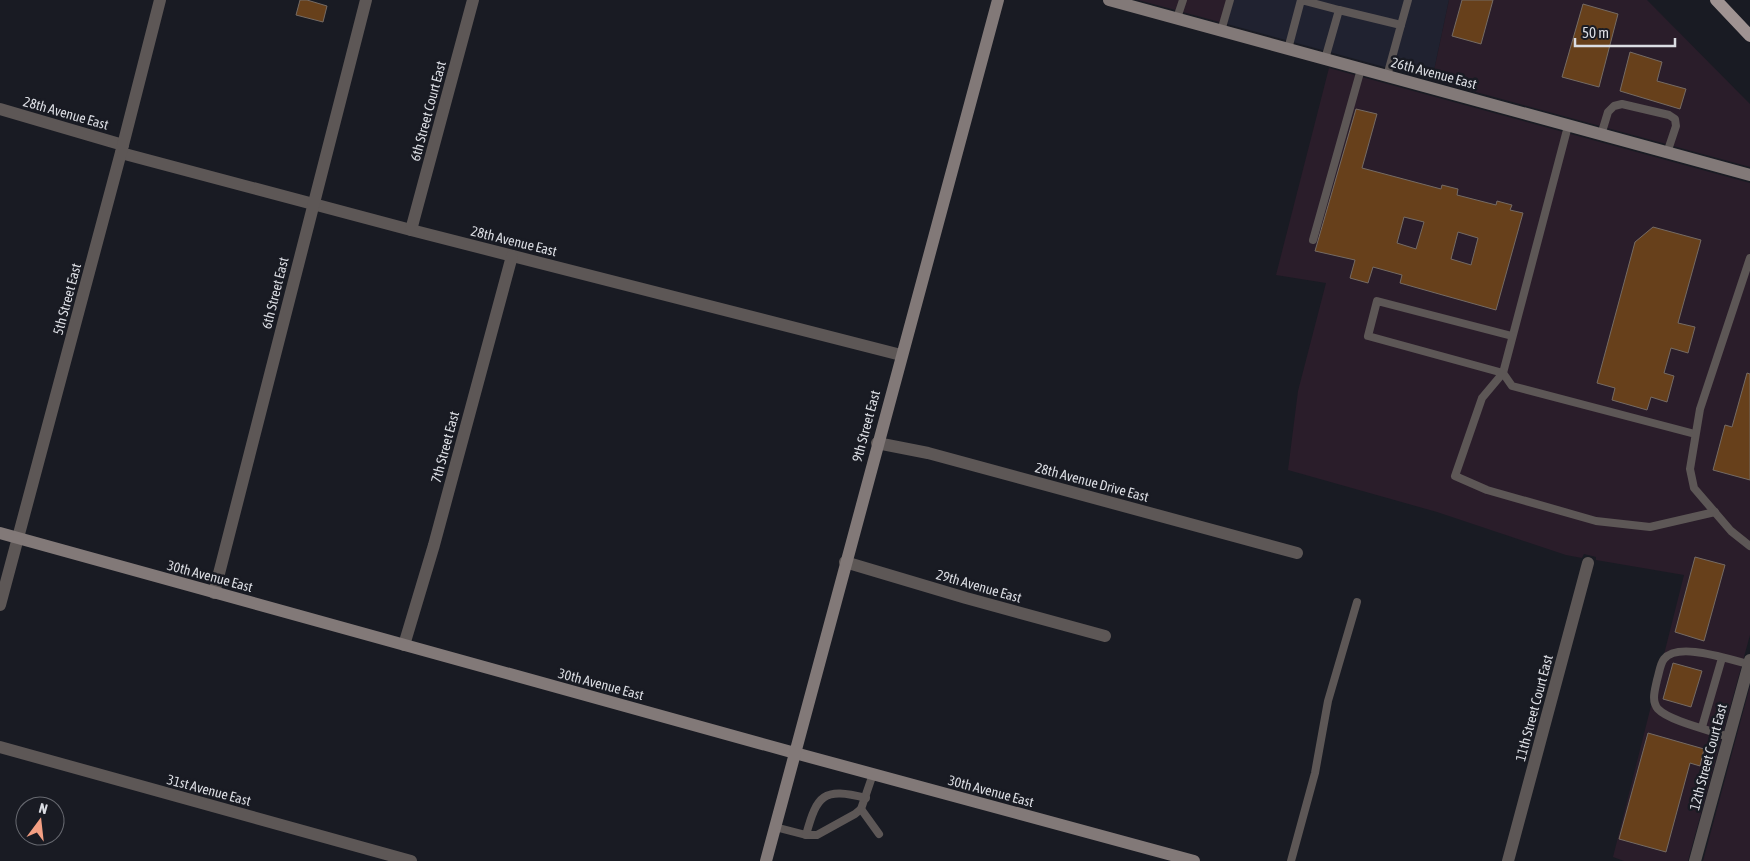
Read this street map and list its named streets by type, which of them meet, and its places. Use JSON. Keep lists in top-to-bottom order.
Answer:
{
  "streets": {
    "street": [
      "26th Avenue East",
      "6th Street Court East",
      "28th Avenue East",
      "6th Street East",
      "5th Street East",
      "9th Street East",
      "7th Street East",
      "28th Avenue Drive East",
      "30th Avenue East",
      "29th Avenue East",
      "11th Street Court East",
      "12th Street Court East",
      "31st Avenue East"
    ]
  },
  "crossings": [
    ["6th Street Court East", "28th Avenue East"],
    ["28th Avenue East", "6th Street East"],
    ["28th Avenue East", "5th Street East"],
    ["28th Avenue East", "9th Street East"],
    ["28th Avenue East", "7th Street East"],
    ["6th Street East", "30th Avenue East"],
    ["5th Street East", "30th Avenue East"],
    ["9th Street East", "28th Avenue Drive East"],
    ["9th Street East", "30th Avenue East"],
    ["9th Street East", "29th Avenue East"],
    ["7th Street East", "30th Avenue East"]
  ],
  "scale_bar": "50 m",
  "north": "top"
}
